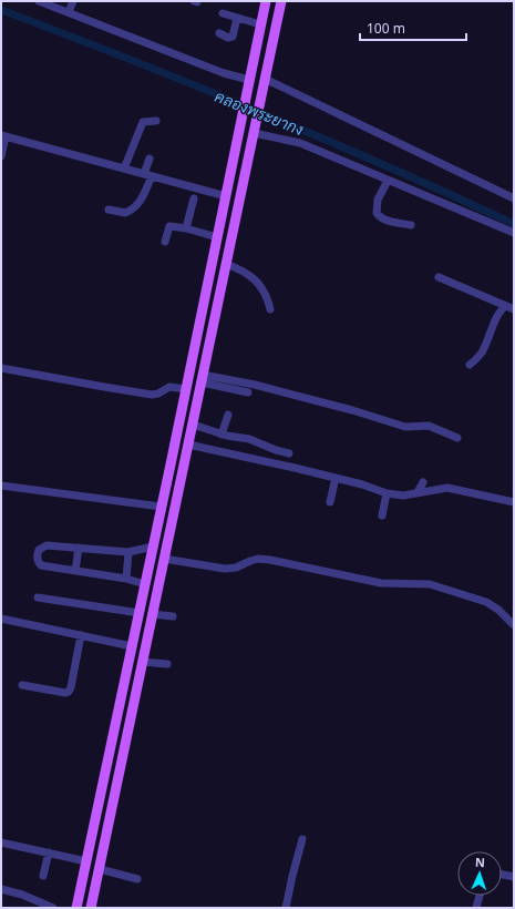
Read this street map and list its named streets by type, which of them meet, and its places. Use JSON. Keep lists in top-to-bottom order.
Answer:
{
  "water": ["คลองพระยากง"],
  "scale_bar": "100 m",
  "north": "top"
}
